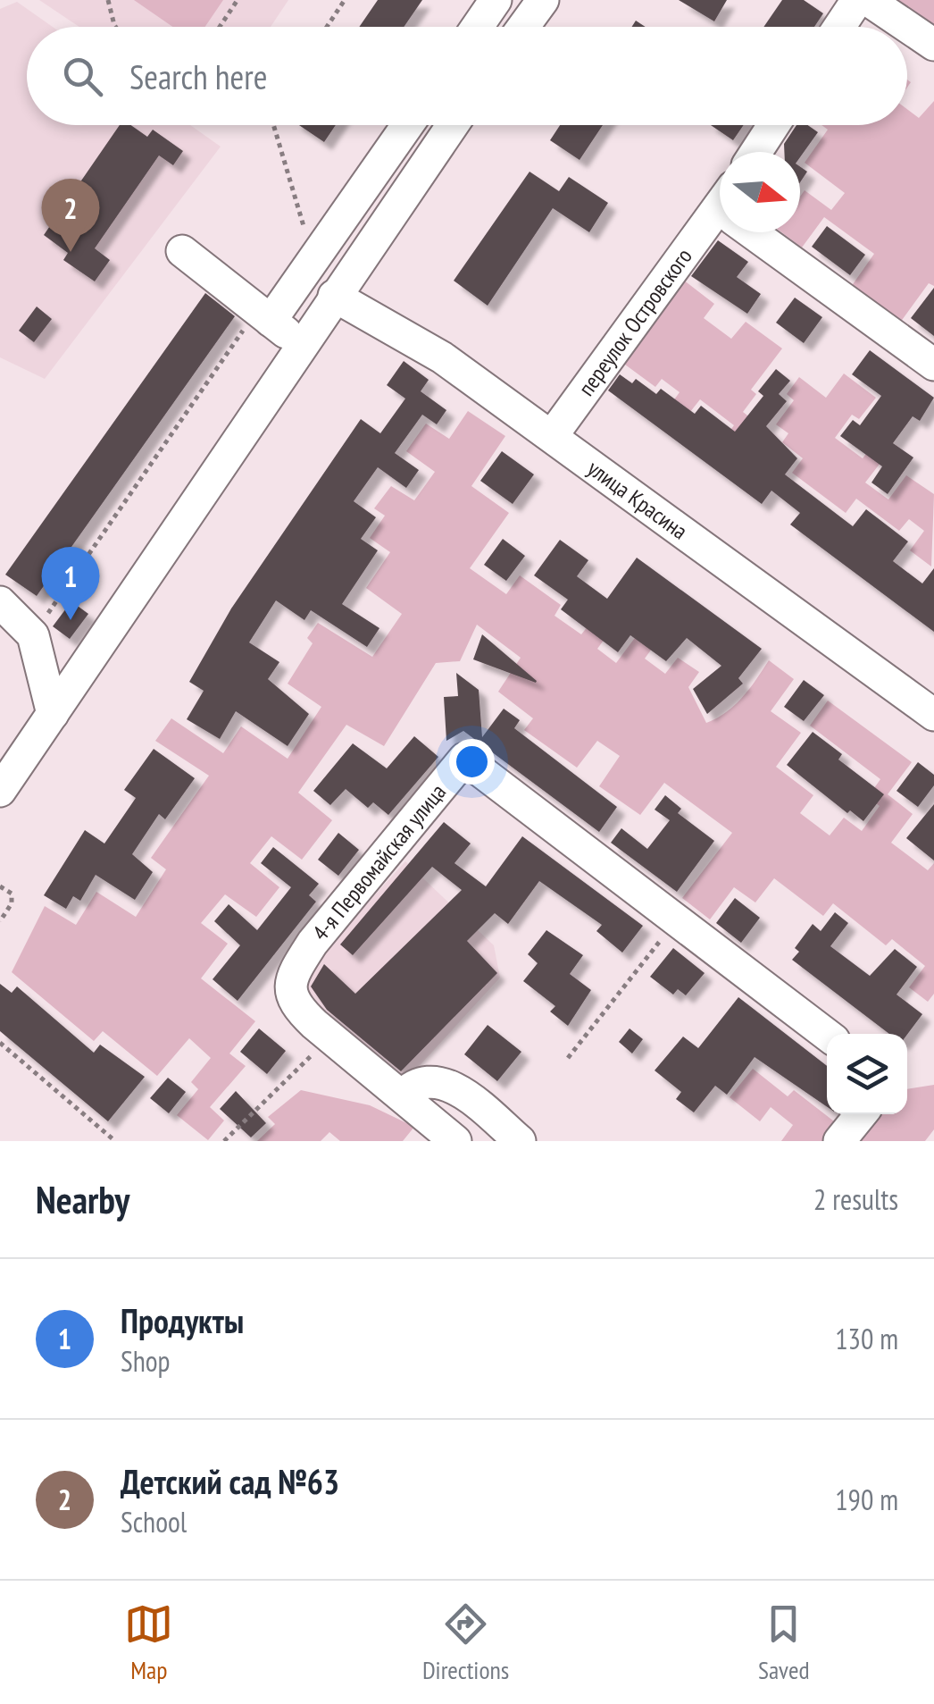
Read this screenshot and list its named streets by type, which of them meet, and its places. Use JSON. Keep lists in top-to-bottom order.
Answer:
{
  "streets": {
    "street": ["переулок Островского", "улица Красина", "4-я Первомайская улица"]
  },
  "crossings": [
    ["переулок Островского", "улица Красина"]
  ],
  "north": "right",
  "page": {
    "search": "Search here",
    "pins": ["2", "1"],
    "heading": ["Nearby", "2 results"],
    "list": [
      {
        "mark": "1",
        "name": "Продукты",
        "note": "Shop",
        "value": "130 m"
      },
      {
        "mark": "2",
        "name": "Детский сад №63",
        "note": "School",
        "value": "190 m"
      }
    ],
    "nav": ["Map", "Directions", "Saved"]
  }
}
